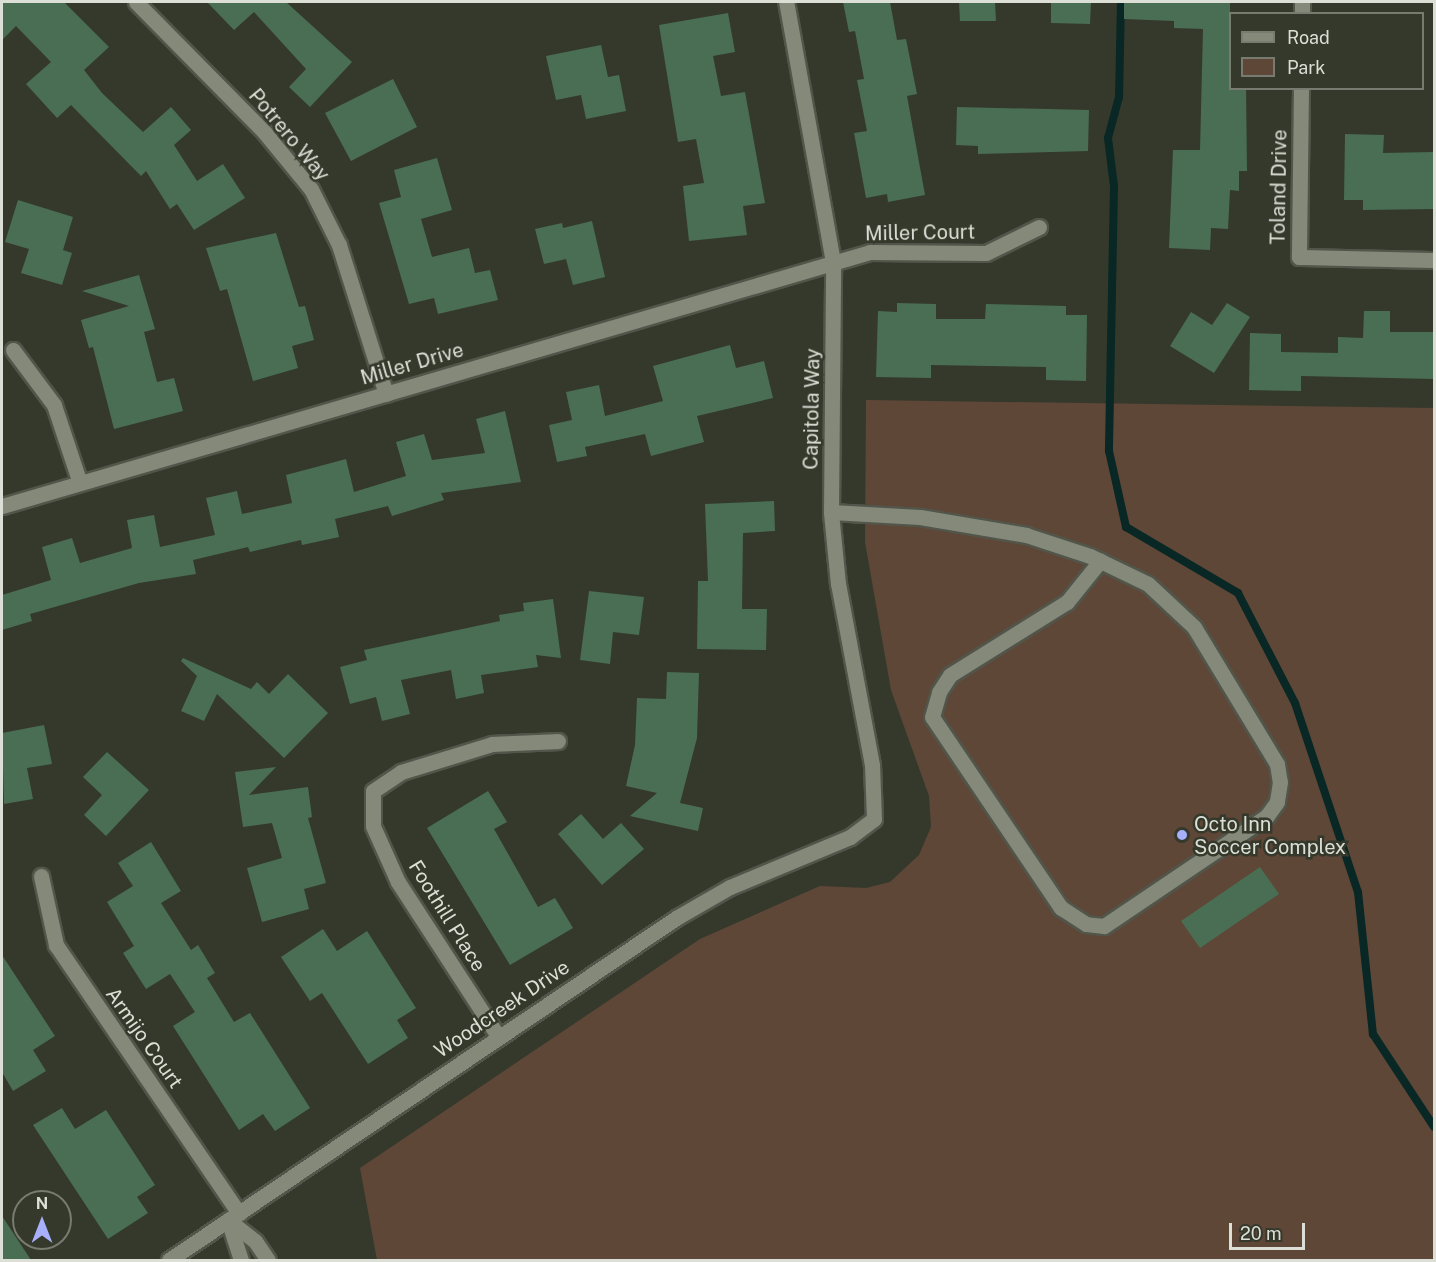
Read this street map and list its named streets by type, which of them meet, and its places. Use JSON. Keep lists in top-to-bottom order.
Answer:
{
  "streets": {
    "street": [
      "Potrero Way",
      "Toland Drive",
      "Miller Court",
      "Miller Drive",
      "Capitola Way",
      "Foothill Place",
      "Woodcreek Drive",
      "Armijo Court"
    ]
  },
  "crossings": [
    ["Potrero Way", "Miller Drive"],
    ["Miller Court", "Miller Drive"],
    ["Miller Court", "Capitola Way"],
    ["Miller Drive", "Capitola Way"],
    ["Capitola Way", "Woodcreek Drive"],
    ["Foothill Place", "Woodcreek Drive"],
    ["Woodcreek Drive", "Armijo Court"]
  ],
  "places": ["Octo Inn Soccer Complex"],
  "legend": ["Road", "Park"],
  "scale_bar": "20 m",
  "north": "top"
}
